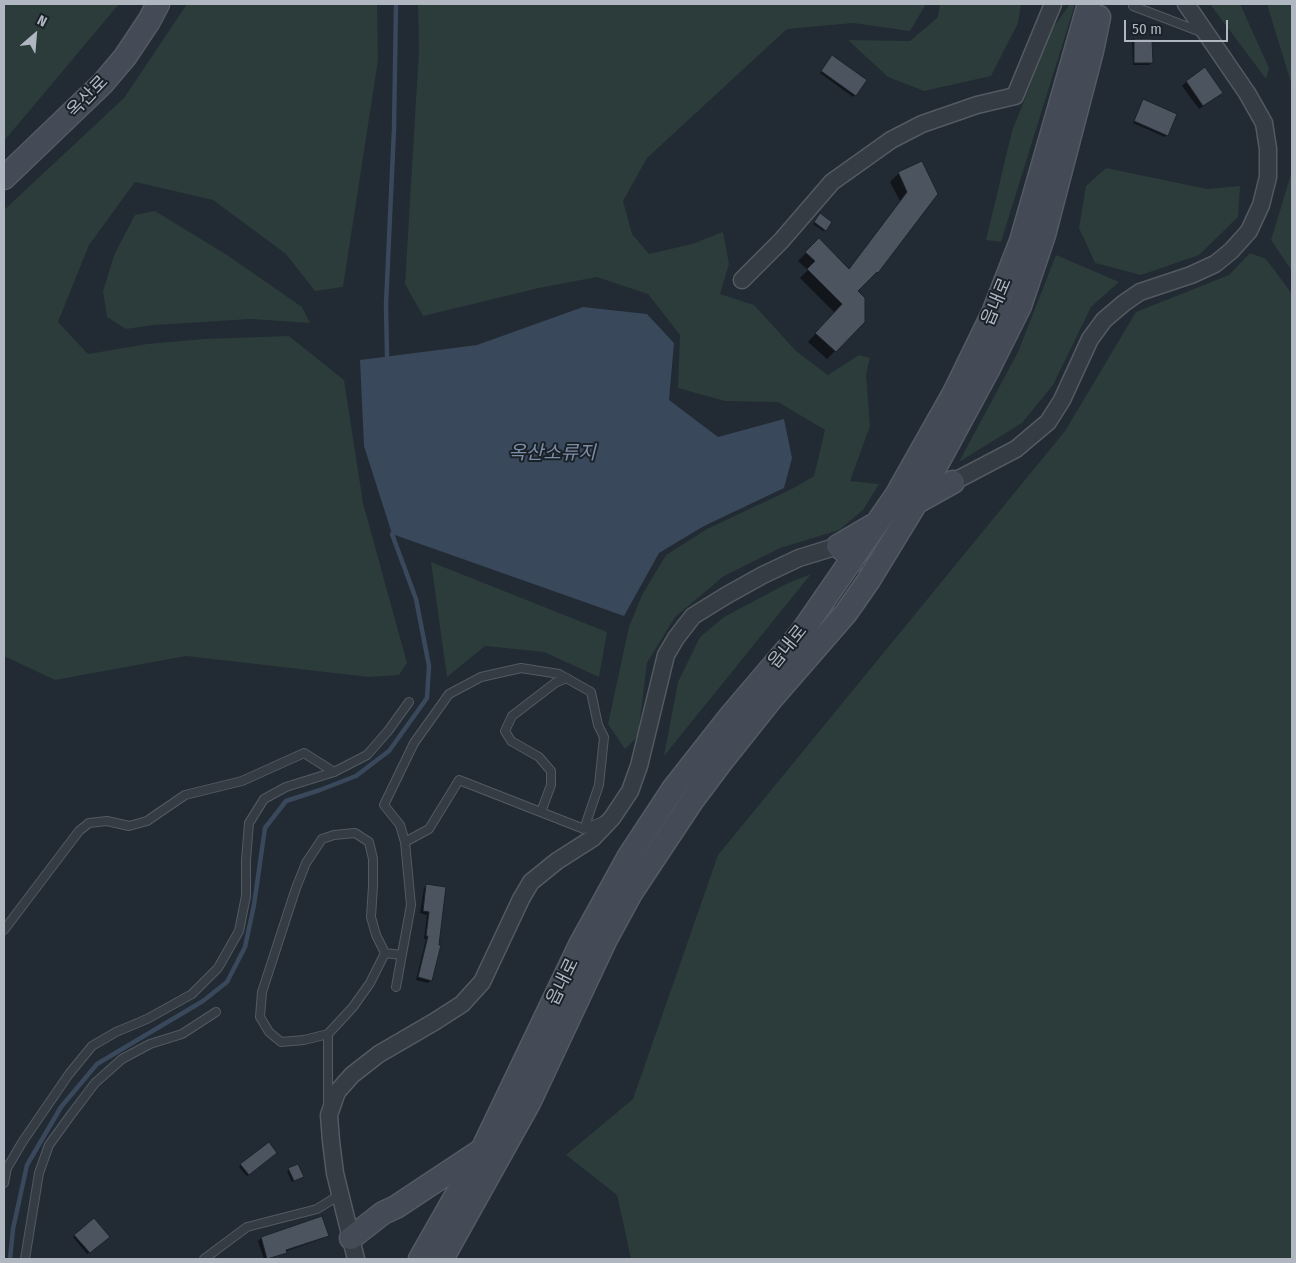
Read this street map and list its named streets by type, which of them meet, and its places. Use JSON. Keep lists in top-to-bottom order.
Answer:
{
  "streets": {
    "street": ["옥산로", "읍내로"]
  },
  "water": ["옥산소류지"],
  "scale_bar": "50 m",
  "north": "top right"
}
